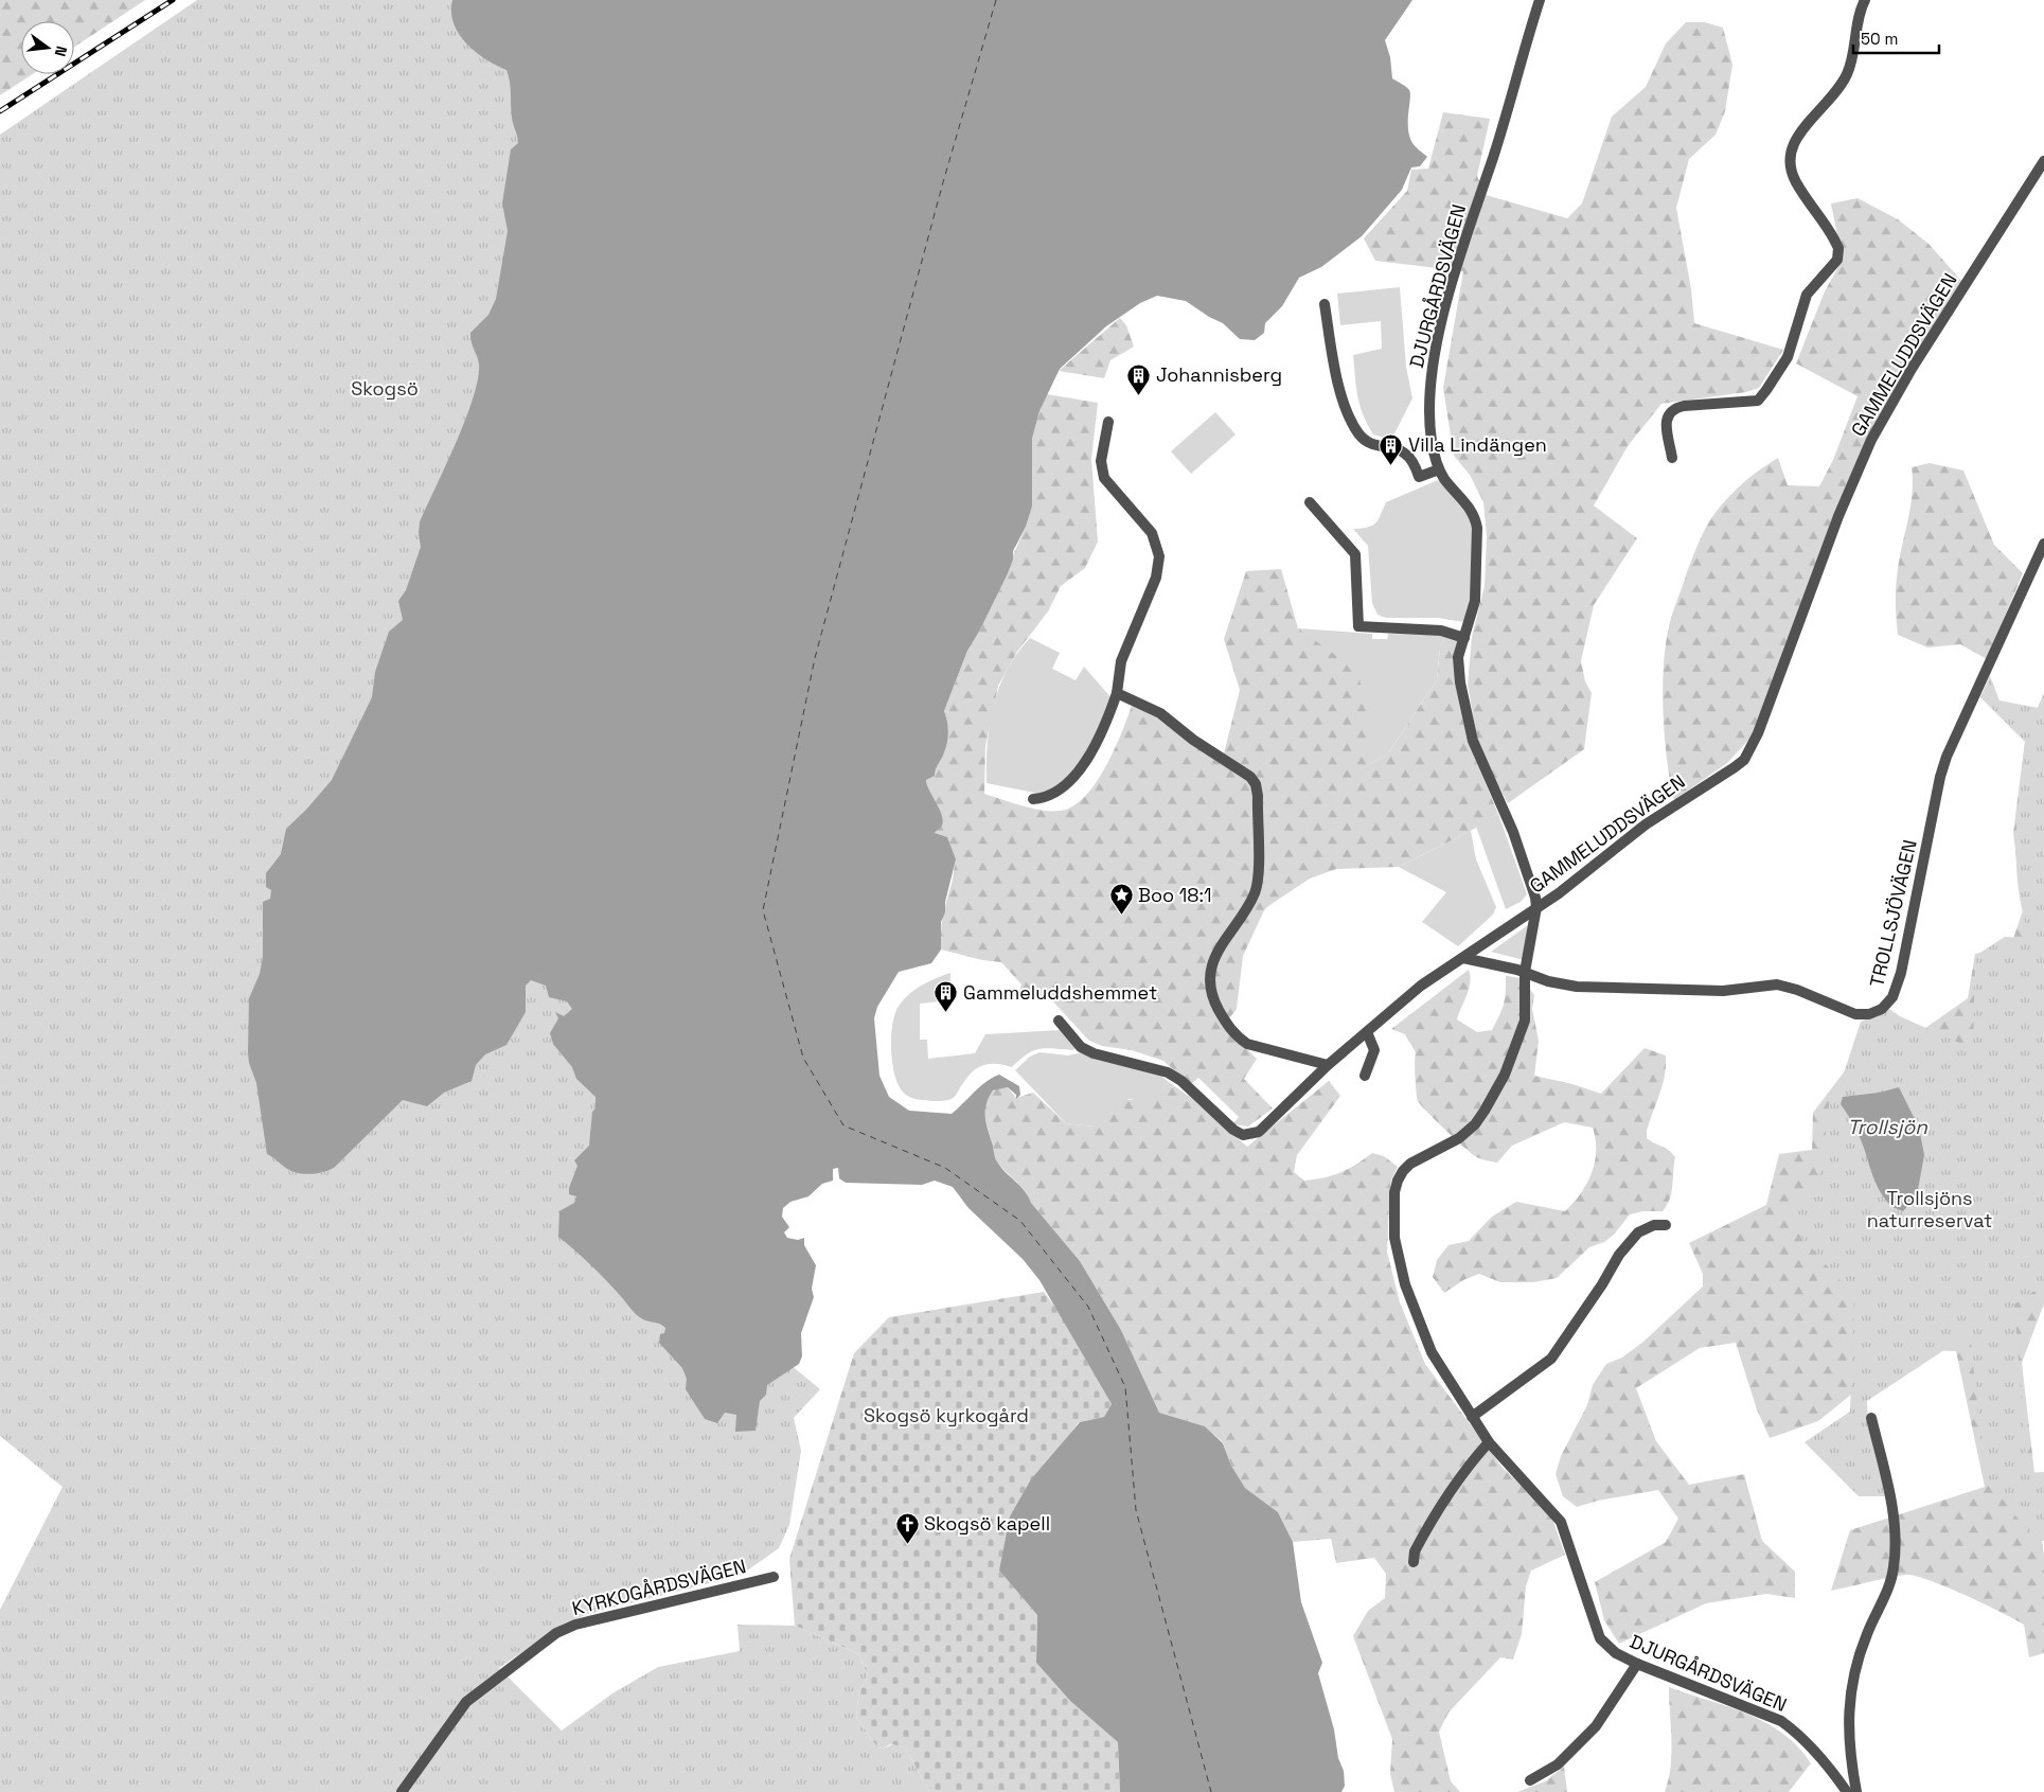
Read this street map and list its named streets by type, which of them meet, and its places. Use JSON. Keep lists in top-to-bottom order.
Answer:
{
  "streets": {
    "street": [
      "DJURGÅRDSVÄGEN",
      "GAMMELUDDSVÄGEN",
      "TROLLSJÖVÄGEN",
      "KYRKOGÅRDSVÄGEN"
    ]
  },
  "crossings": [
    ["DJURGÅRDSVÄGEN", "GAMMELUDDSVÄGEN"],
    ["DJURGÅRDSVÄGEN", "TROLLSJÖVÄGEN"],
    ["GAMMELUDDSVÄGEN", "TROLLSJÖVÄGEN"]
  ],
  "water": ["Trollsjön"],
  "parks": ["Skogsö", "Trollsjöns naturreservat", "Skogsö kyrkogård"],
  "places": {
    "building": ["Johannisberg", "Villa Lindängen", "Gammeluddshemmet"],
    "place": ["Boo 18:1"],
    "church": ["Skogsö kapell"]
  },
  "scale_bar": "50 m",
  "north": "right"
}
